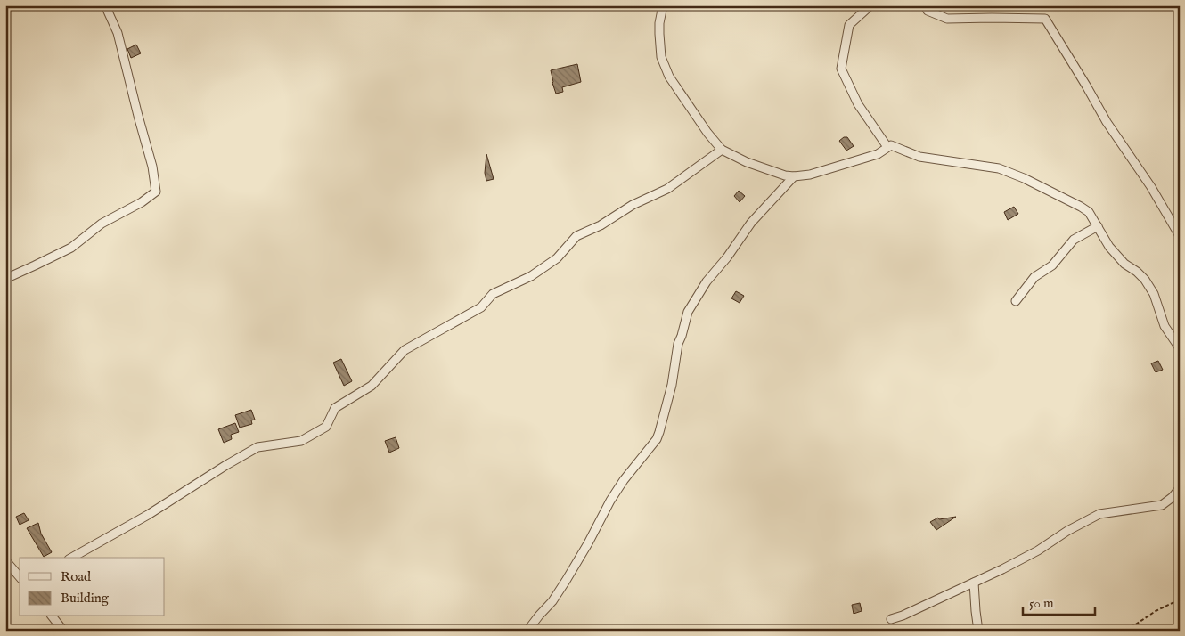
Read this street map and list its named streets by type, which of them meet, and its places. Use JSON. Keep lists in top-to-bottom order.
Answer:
{
  "legend": ["Road", "Building"],
  "scale_bar": "50 m"
}
